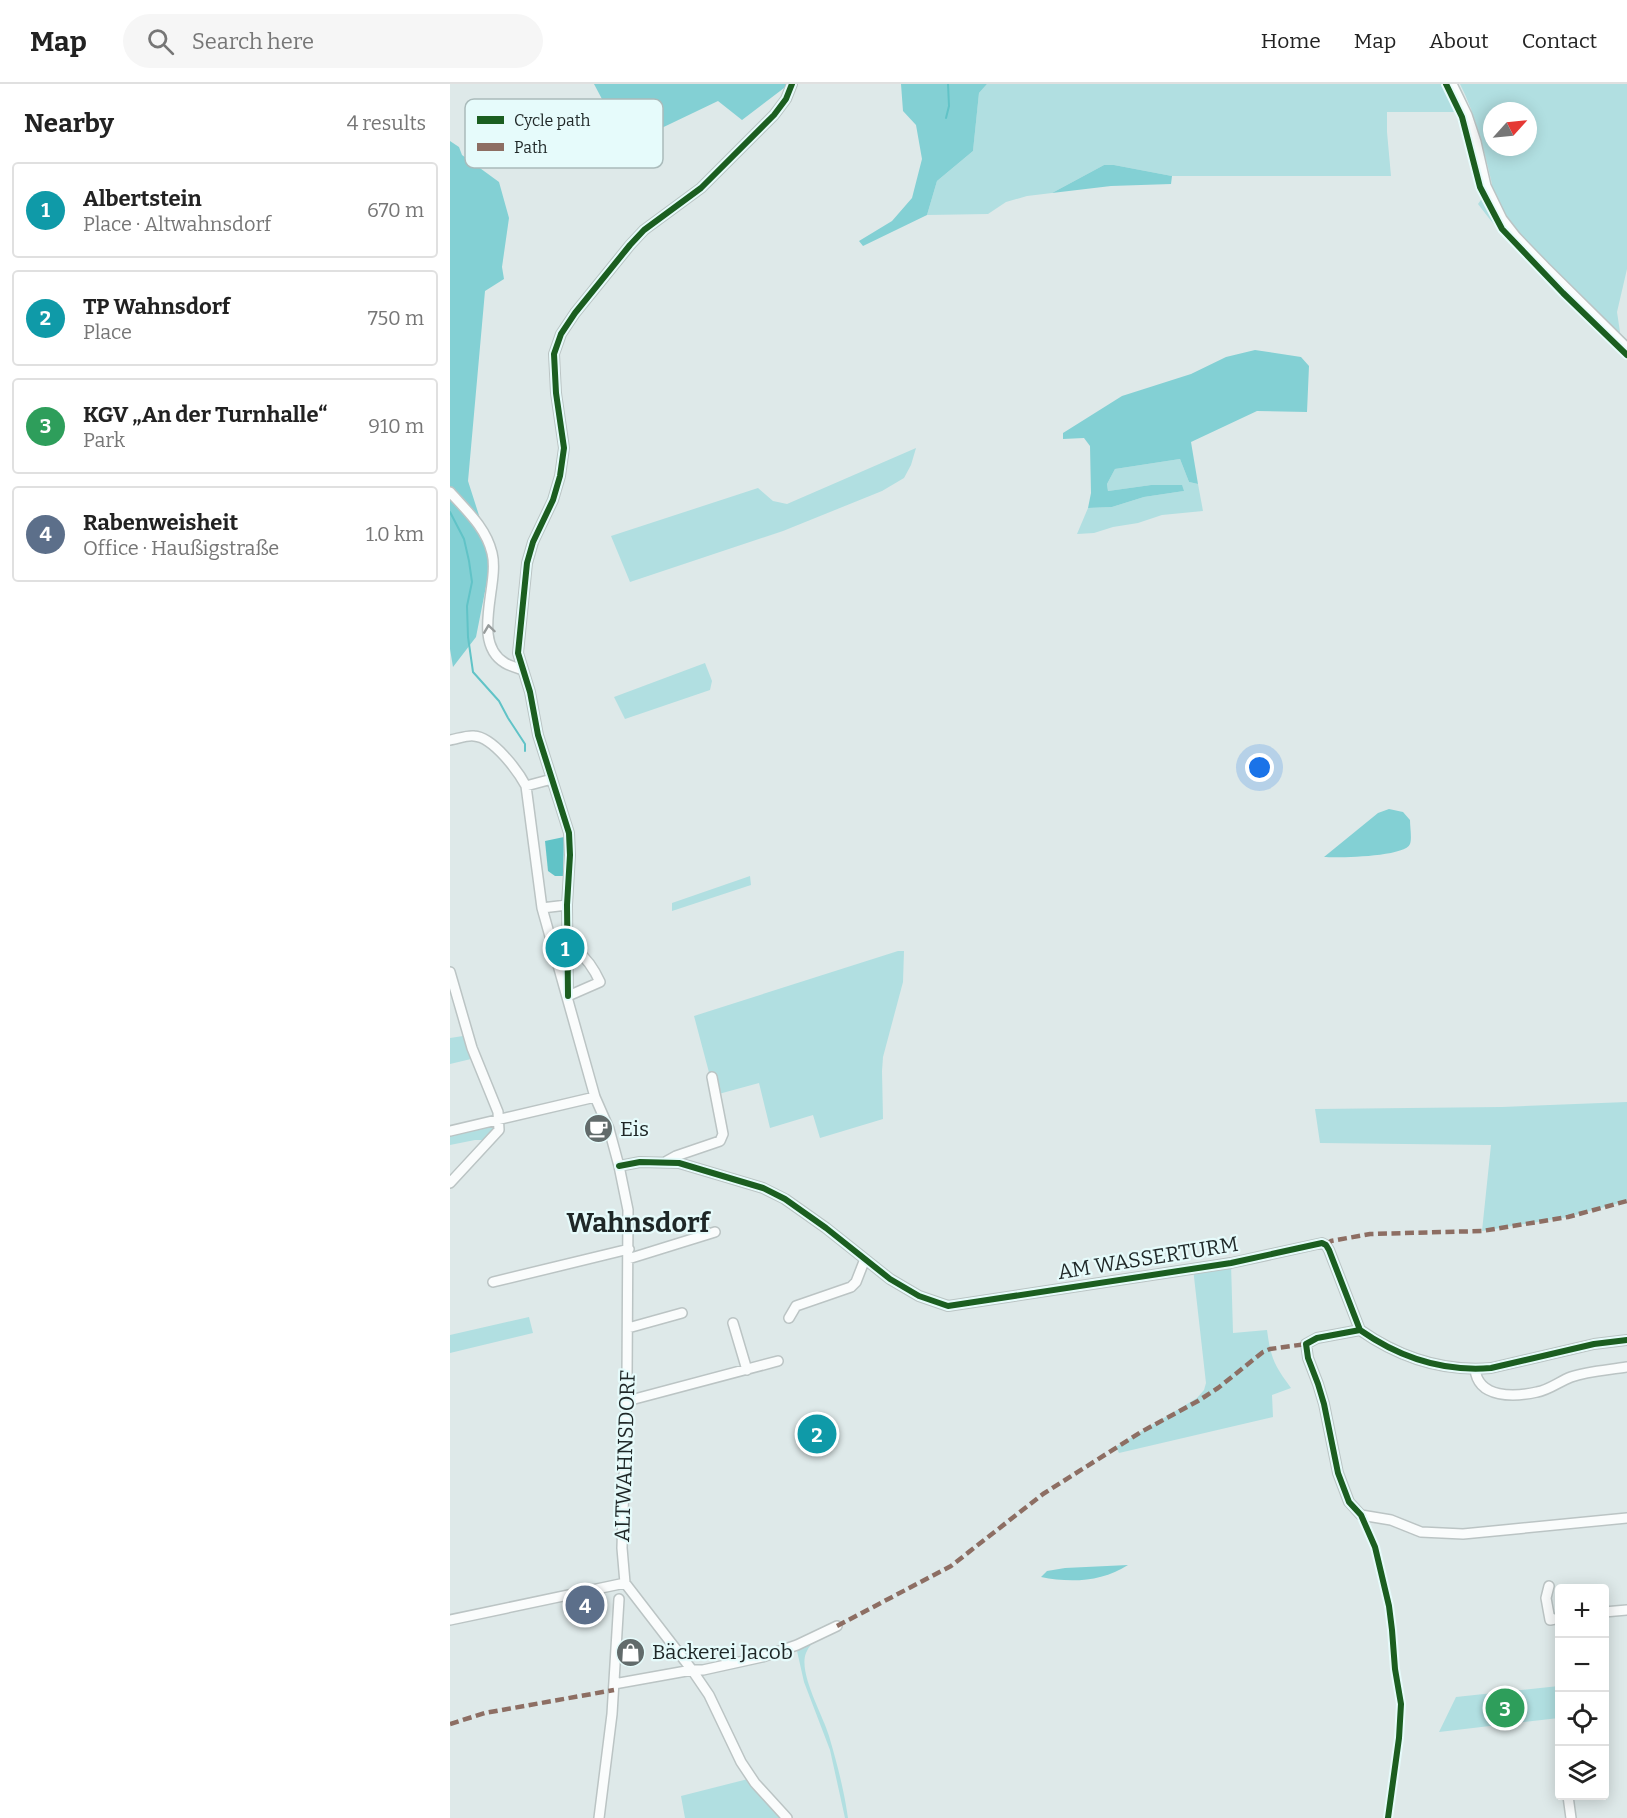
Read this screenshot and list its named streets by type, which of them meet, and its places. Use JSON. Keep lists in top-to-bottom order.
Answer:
{
  "streets": {
    "street": ["AM WASSERTURM", "ALTWAHNSDORF"]
  },
  "districts": ["Wahnsdorf"],
  "places": {
    "cafe": ["Eis"],
    "shop": ["Bäckerei Jacob"]
  },
  "legend": ["Cycle path", "Path"],
  "north": "top right",
  "page": {
    "header": "Map",
    "search": "Search here",
    "nav": [
      "Home",
      "Map",
      "About",
      "Contact"
    ],
    "heading": ["Nearby", "4 results"],
    "list": [
      {
        "mark": "1",
        "name": "Albertstein",
        "note": "Place · Altwahnsdorf",
        "value": "670 m"
      },
      {
        "mark": "2",
        "name": "TP Wahnsdorf",
        "note": "Place",
        "value": "750 m"
      },
      {
        "mark": "3",
        "name": "KGV „An der Turnhalle“",
        "note": "Park",
        "value": "910 m"
      },
      {
        "mark": "4",
        "name": "Rabenweisheit",
        "note": "Office · Haußigstraße",
        "value": "1.0 km"
      }
    ],
    "pins": [
      "1",
      "2",
      "4",
      "3"
    ],
    "map_buttons": ["+", "−"]
  }
}
